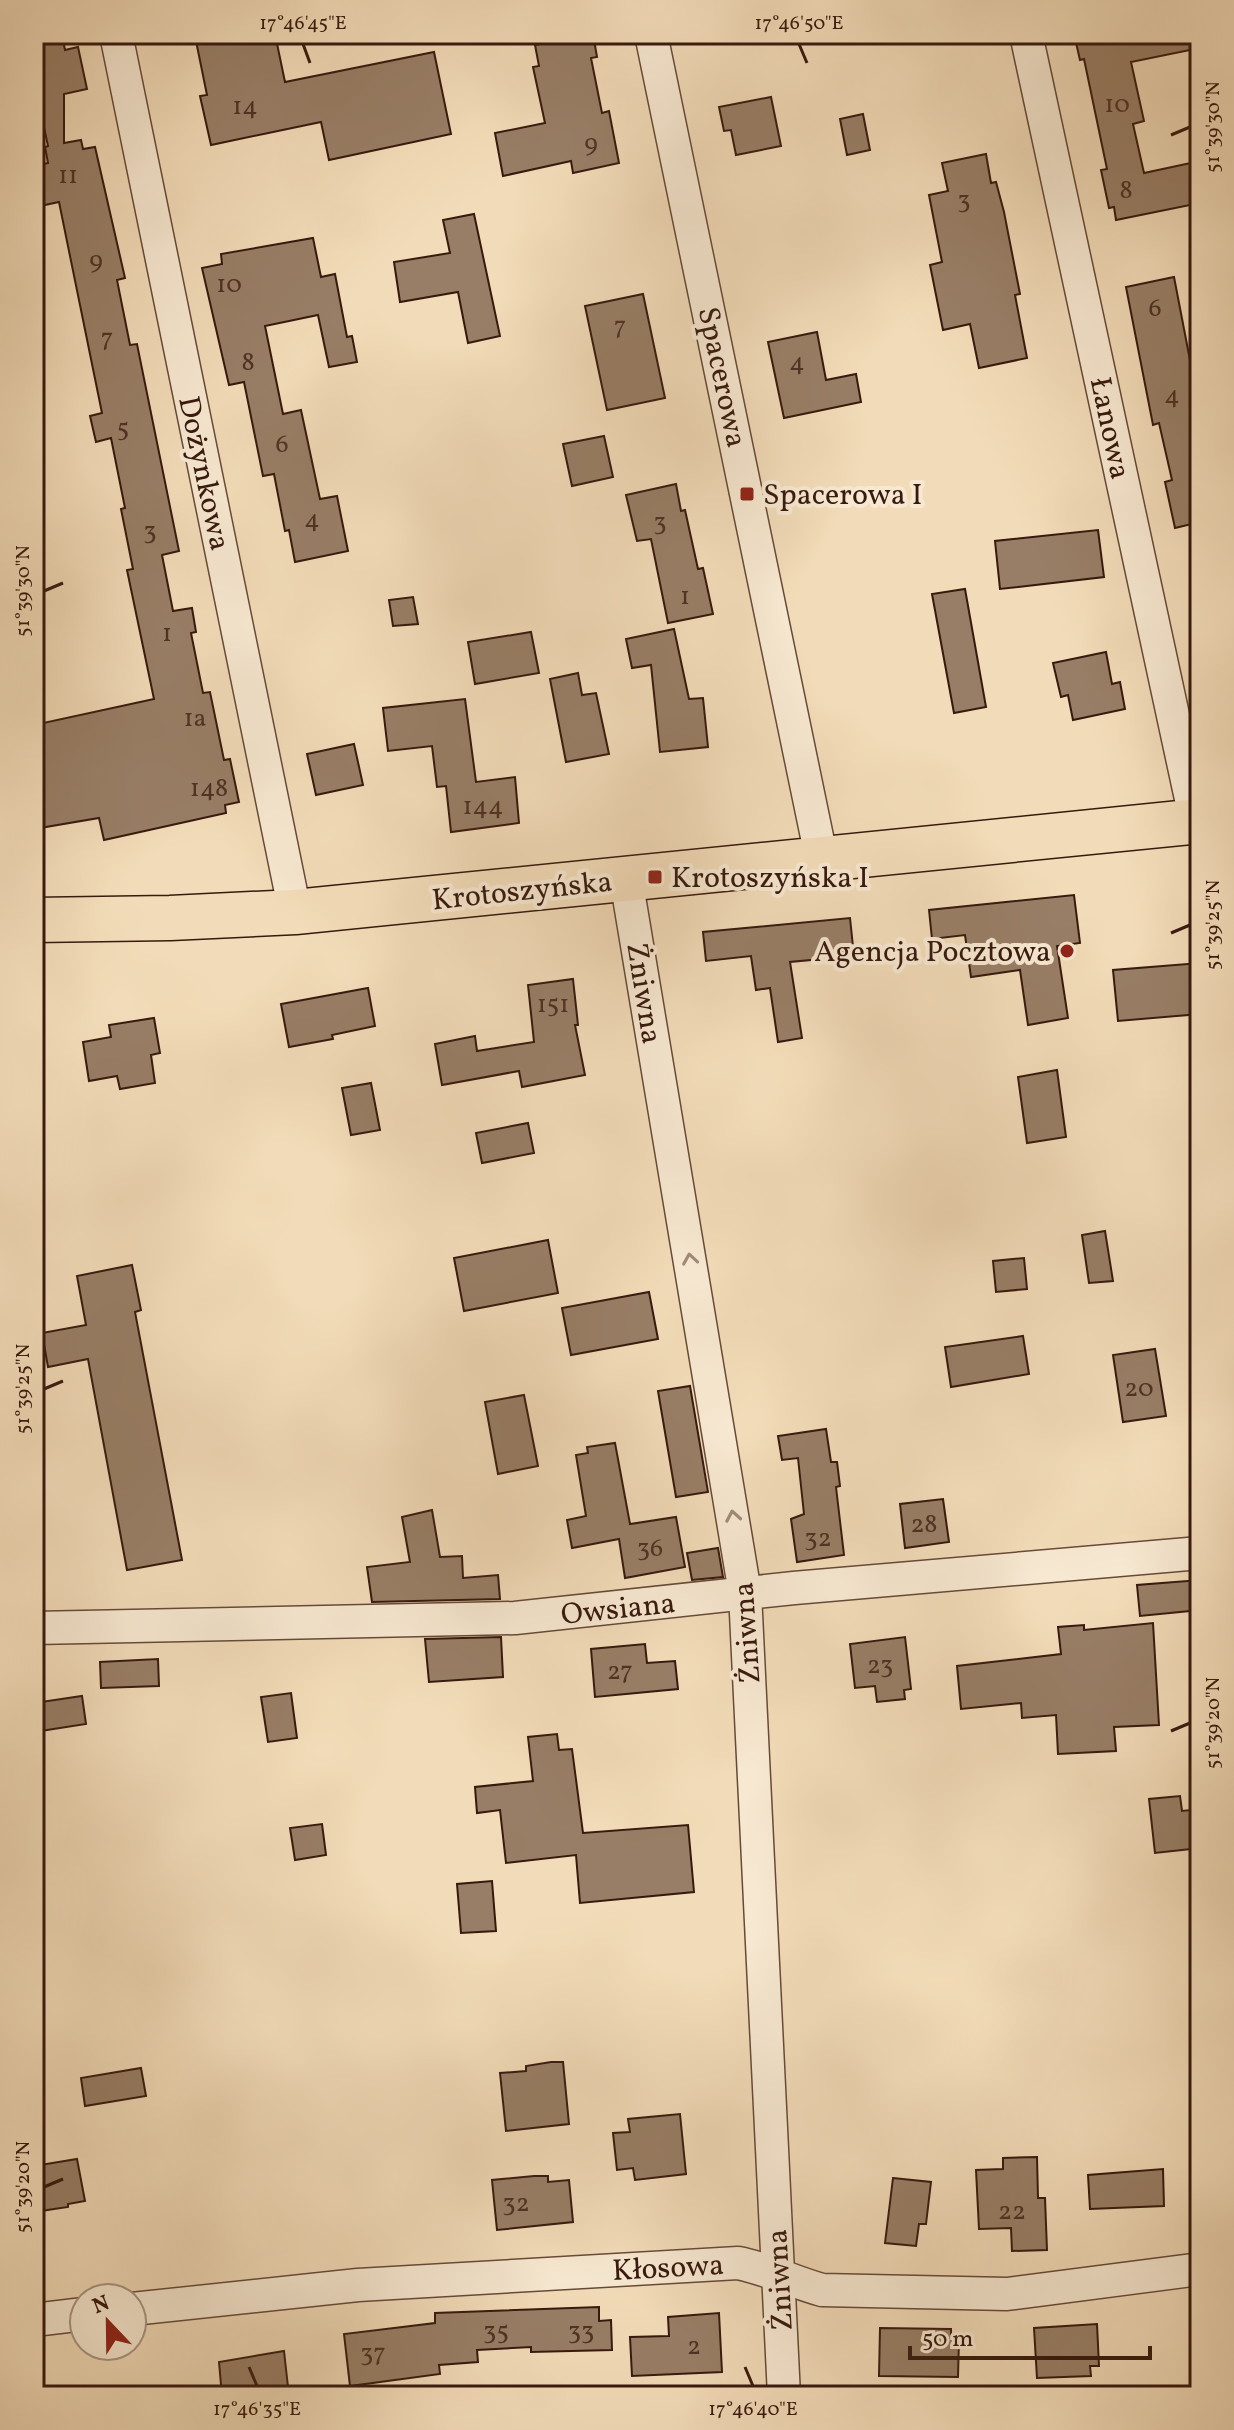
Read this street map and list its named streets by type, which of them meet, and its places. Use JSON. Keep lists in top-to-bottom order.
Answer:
{
  "streets": {
    "main road": ["Krotoszyńska"],
    "street": [
      "Spacerowa",
      "Łanowa",
      "Dożynkowa",
      "Żniwna",
      "Owsiana",
      "Kłosowa"
    ]
  },
  "crossings": [
    ["Spacerowa", "Krotoszyńska"],
    ["Łanowa", "Krotoszyńska"],
    ["Dożynkowa", "Krotoszyńska"],
    ["Krotoszyńska", "Żniwna"],
    ["Żniwna", "Owsiana"],
    ["Żniwna", "Kłosowa"]
  ],
  "one_way": ["Żniwna"],
  "places": {
    "transit": ["Spacerowa I", "Krotoszyńska I"],
    "other": ["Agencja Pocztowa"]
  },
  "house_numbers": [
    "10",
    "14",
    "9",
    "11",
    "8",
    "3",
    "9",
    "10",
    "6",
    "7",
    "7",
    "8",
    "4",
    "4",
    "5",
    "6",
    "4",
    "3",
    "3",
    "1",
    "1",
    "1a",
    "148",
    "144",
    "151",
    "20",
    "28",
    "32",
    "36",
    "23",
    "27",
    "32",
    "22",
    "35",
    "33",
    "2",
    "37"
  ],
  "scale_bar": "50 m",
  "north": "top",
  "coordinates": [
    "17°46'45\"E",
    "17°46'50\"E",
    "51°39'30\"N",
    "51°39'25\"N",
    "51°39'20\"N",
    "17°46'35\"E",
    "17°46'40\"E"
  ]
}
